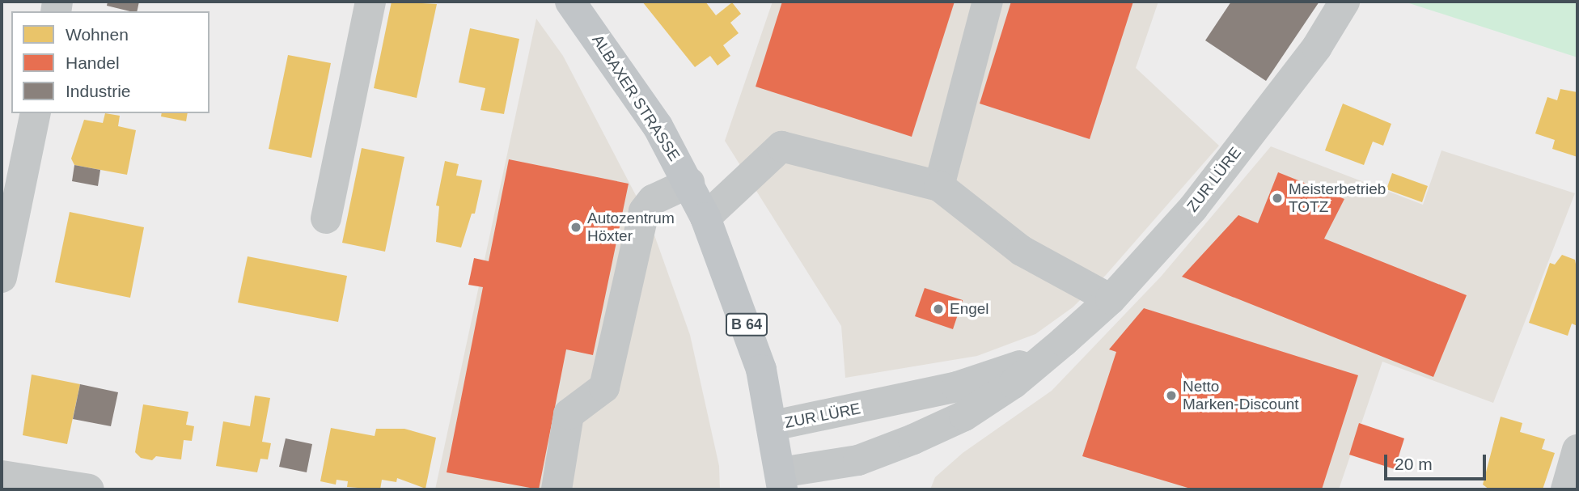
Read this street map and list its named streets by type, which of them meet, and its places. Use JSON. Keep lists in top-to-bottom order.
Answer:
{
  "streets": {
    "main road": ["ALBAXER STRASSE", "B 64"],
    "street": ["ZUR LÜRE"]
  },
  "crossings": [
    ["ALBAXER STRASSE", "ZUR LÜRE"]
  ],
  "places": [
    "Meisterbetrieb TOTZ",
    "Autozentrum Höxter",
    "Engel",
    "Netto Marken-Discount"
  ],
  "legend": ["Wohnen", "Handel", "Industrie"],
  "scale_bar": "20 m"
}
